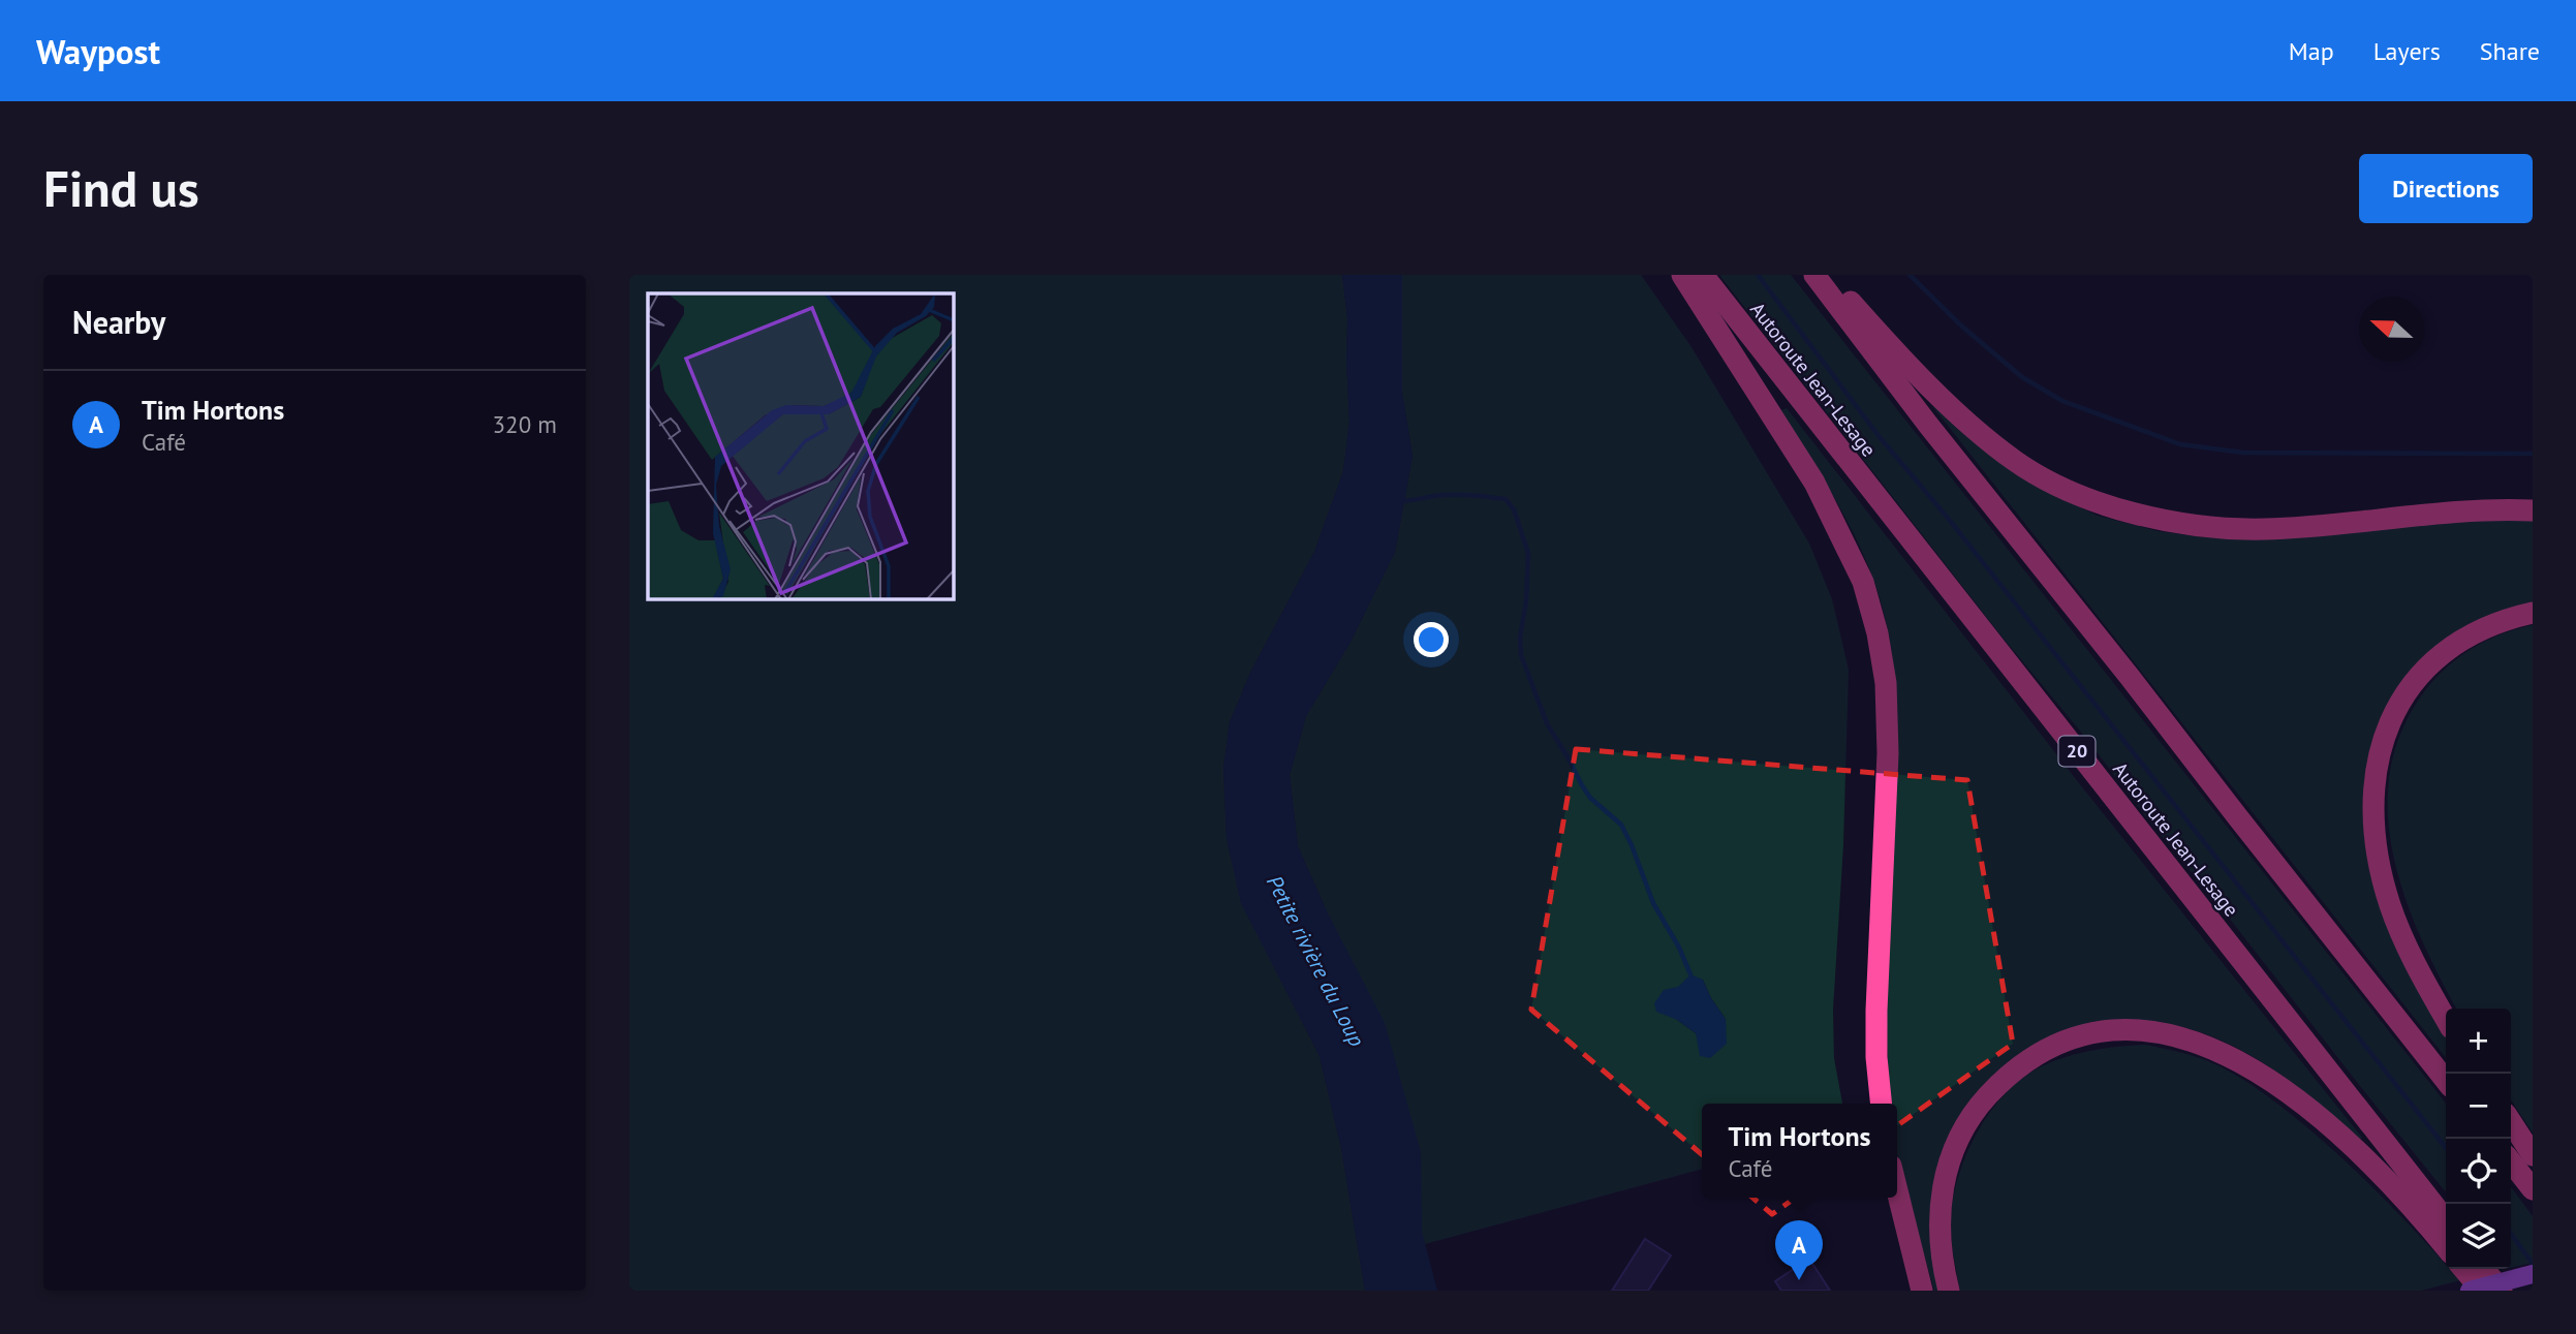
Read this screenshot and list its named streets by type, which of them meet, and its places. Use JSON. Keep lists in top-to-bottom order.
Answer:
{
  "streets": {
    "highway": ["Autoroute Jean-Lesage", "20"]
  },
  "water": ["Petite rivière du Loup"],
  "north": "left",
  "page": {
    "header": "Waypost",
    "nav": ["Map", "Layers", "Share"],
    "buttons": "Directions",
    "title": "Find us",
    "heading": "Nearby",
    "list": [
      {
        "mark": "A",
        "name": "Tim Hortons",
        "note": "Café",
        "value": "320 m"
      }
    ],
    "map_buttons": ["+", "−"],
    "popup": ["Tim Hortons", "Café"],
    "pins": "A"
  }
}
